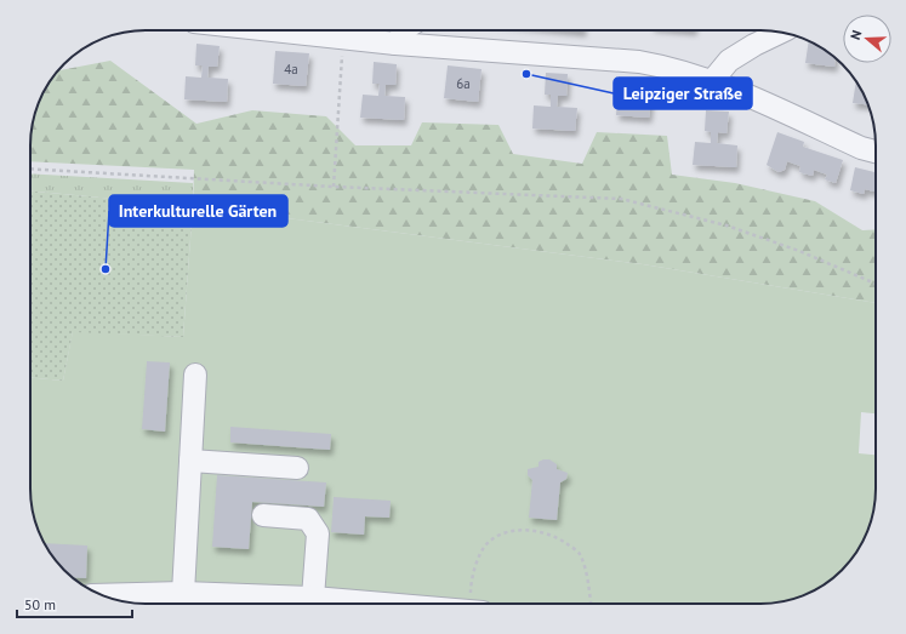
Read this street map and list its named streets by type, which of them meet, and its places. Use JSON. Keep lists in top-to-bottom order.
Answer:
{
  "places": ["Leipziger Straße", "Interkulturelle Gärten"],
  "house_numbers": ["4a", "6a"],
  "scale_bar": "50 m",
  "north": "left"
}
